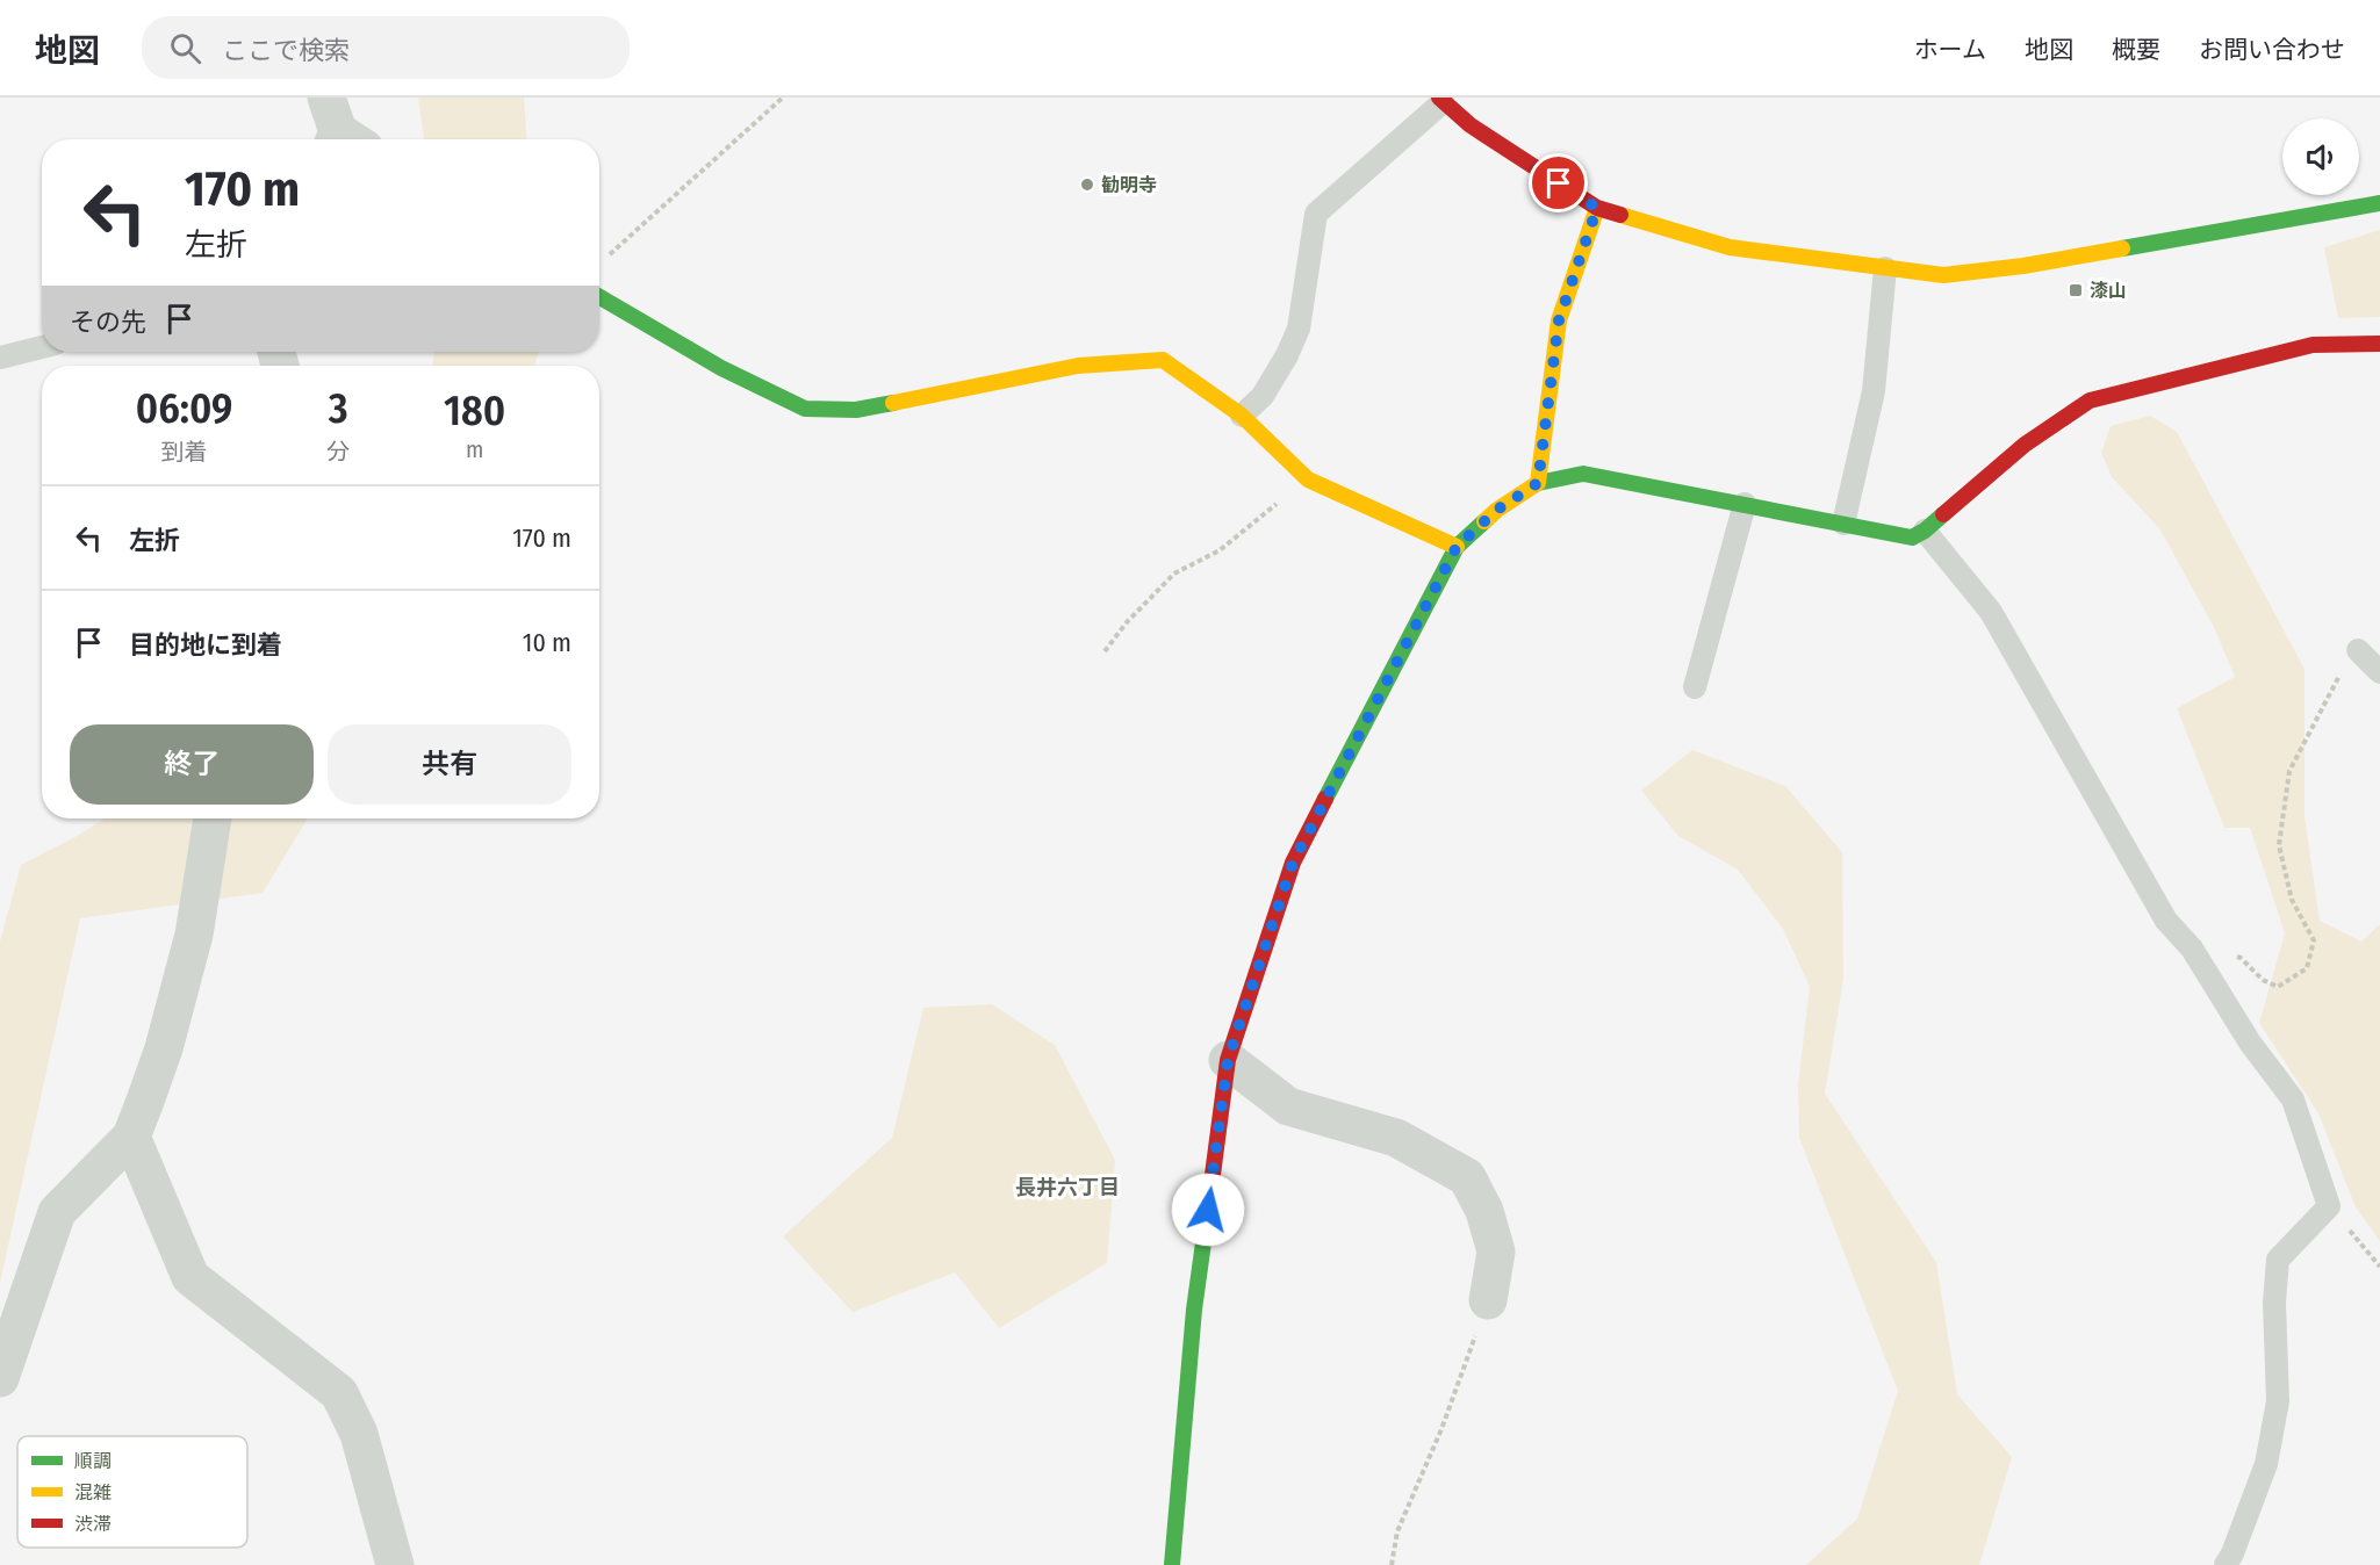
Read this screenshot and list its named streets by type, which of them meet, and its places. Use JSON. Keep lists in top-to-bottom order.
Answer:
{
  "districts": ["長井六丁目"],
  "places": {
    "other": ["勧明寺"],
    "transit": ["漆山"]
  },
  "legend": ["順調", "混雑", "渋滞"],
  "page": {
    "header": "地図",
    "search": "ここで検索",
    "nav": [
      "ホーム",
      "地図",
      "概要",
      "お問い合わせ"
    ],
    "turn": ["170 m", "左折"],
    "then": "その先",
    "eta": [
      "06:09",
      "到着",
      "3",
      "分",
      "180",
      "m"
    ],
    "list": [
      {
        "name": "左折",
        "value": "170 m"
      },
      {
        "name": "目的地に到着",
        "value": "10 m"
      }
    ],
    "buttons": ["終了", "共有"]
  }
}
